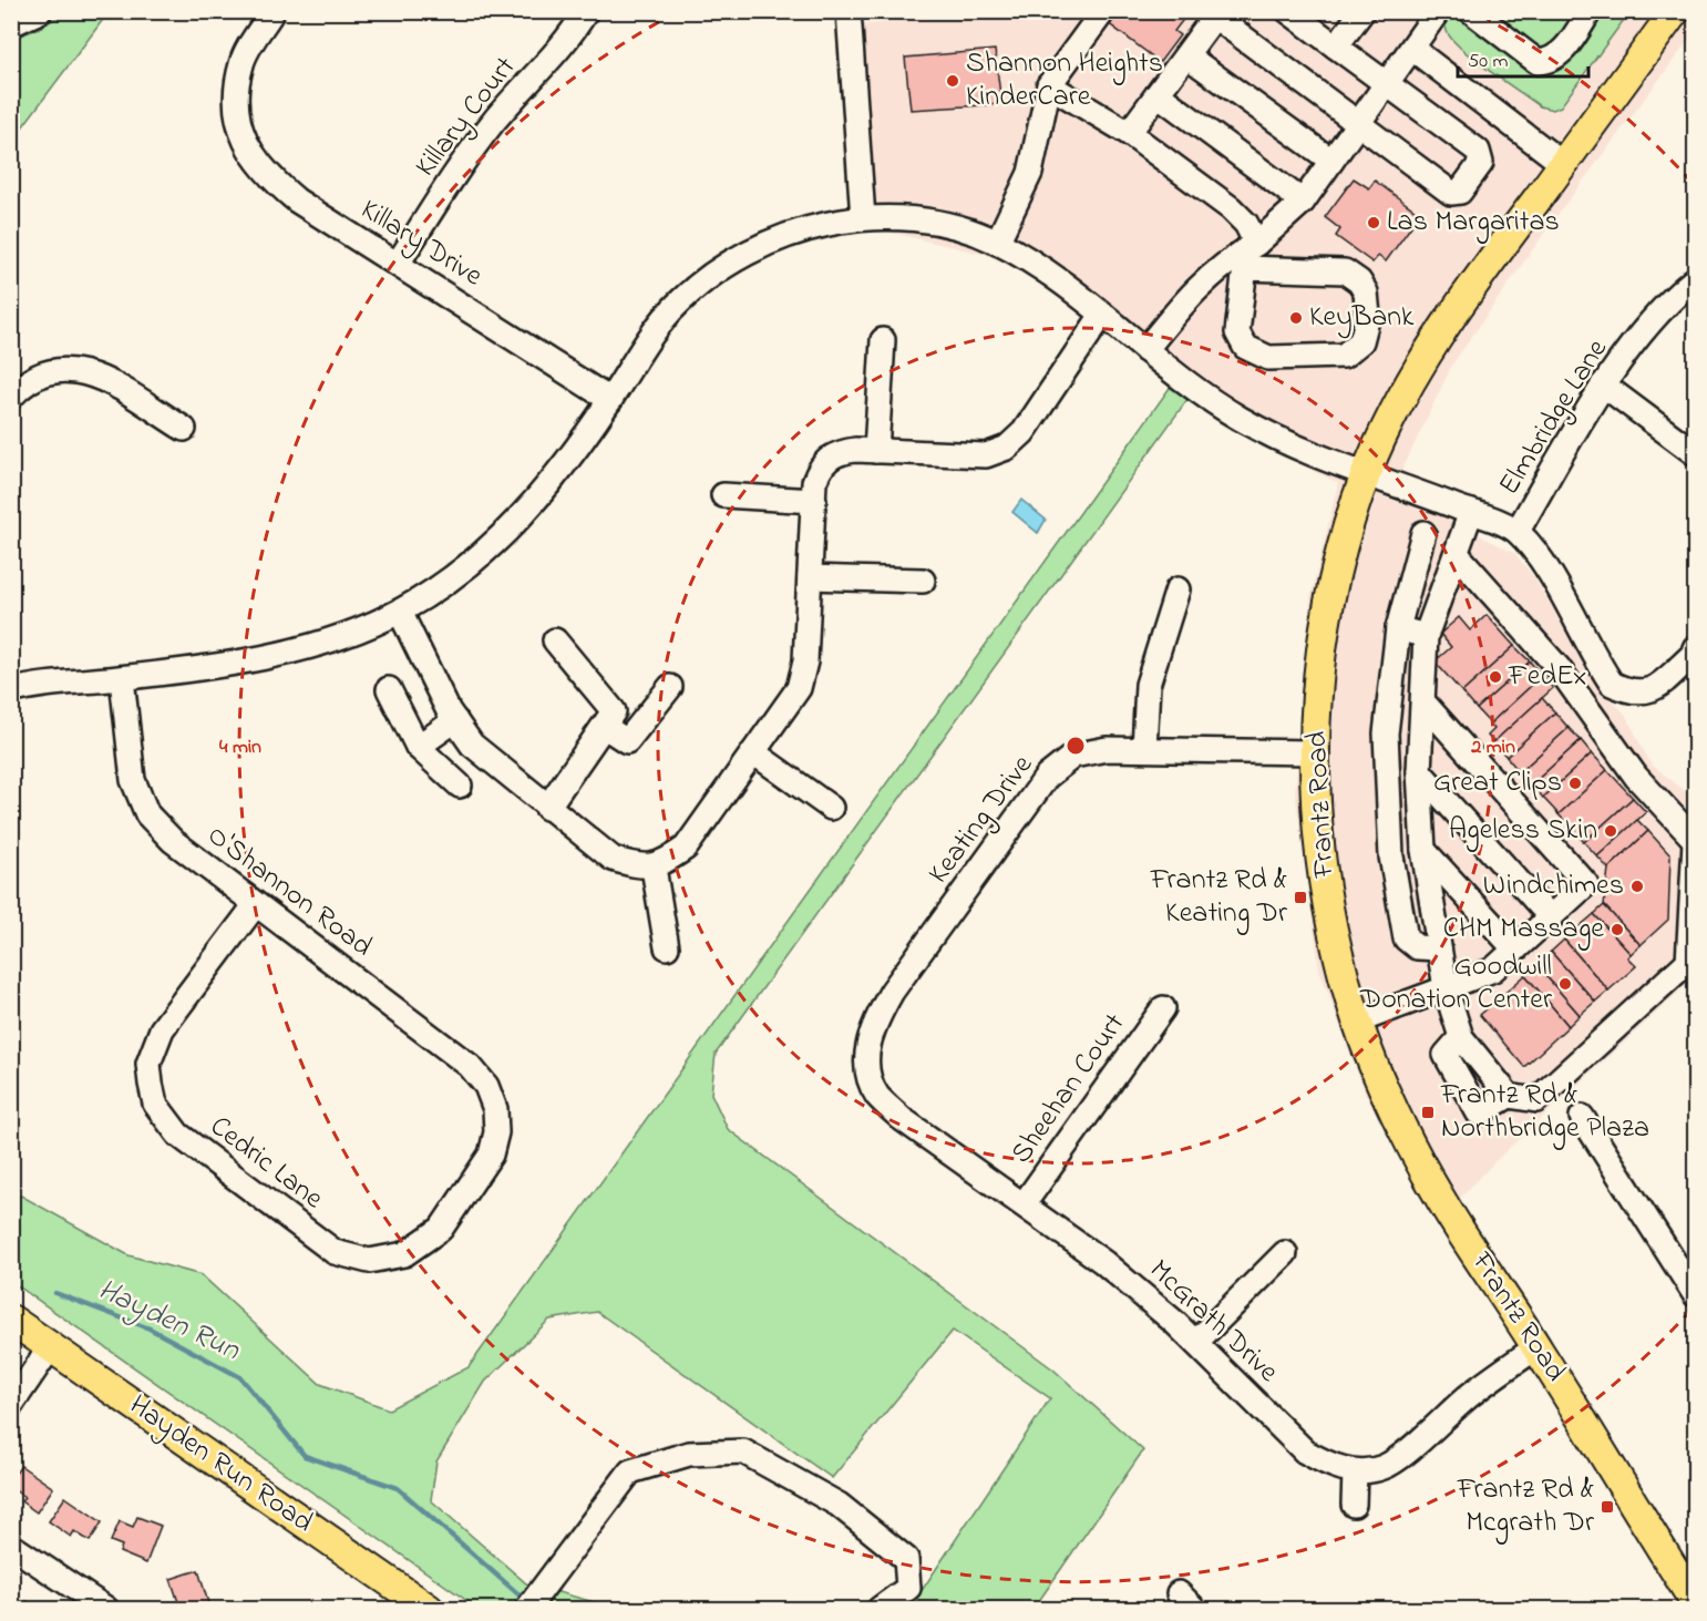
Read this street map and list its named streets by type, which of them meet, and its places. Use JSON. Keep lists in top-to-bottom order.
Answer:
{
  "streets": {
    "main road": ["Frantz Road", "Hayden Run Road"],
    "street": [
      "Killary Court",
      "Killary Drive",
      "Elmbridge Lane",
      "Keating Drive",
      "O'Shannon Road",
      "Sheehan Court",
      "Cedric Lane",
      "McGrath Drive"
    ]
  },
  "crossings": [
    ["Killary Court", "Killary Drive"],
    ["Killary Drive", "Elmbridge Lane"],
    ["Elmbridge Lane", "Frantz Road"],
    ["Elmbridge Lane", "O'Shannon Road"],
    ["Frantz Road", "Keating Drive"],
    ["Frantz Road", "McGrath Drive"],
    ["Keating Drive", "McGrath Drive"],
    ["O'Shannon Road", "Cedric Lane"],
    ["Sheehan Court", "McGrath Drive"]
  ],
  "water": ["Hayden Run"],
  "places": {
    "other": [
      "Shannon Heights KinderCare",
      "Las Margaritas",
      "KeyBank",
      "FedEx",
      "Great Clips",
      "Ageless Skin",
      "Windchimes",
      "CHM Massage",
      "Goodwill Donation Center"
    ],
    "transit": ["Frantz Rd & Keating Dr", "Frantz Rd & Northbridge Plaza", "Frantz Rd & Mcgrath Dr"]
  },
  "scale_bar": "50 m",
  "rings": ["2 min", "4 min"]
}
